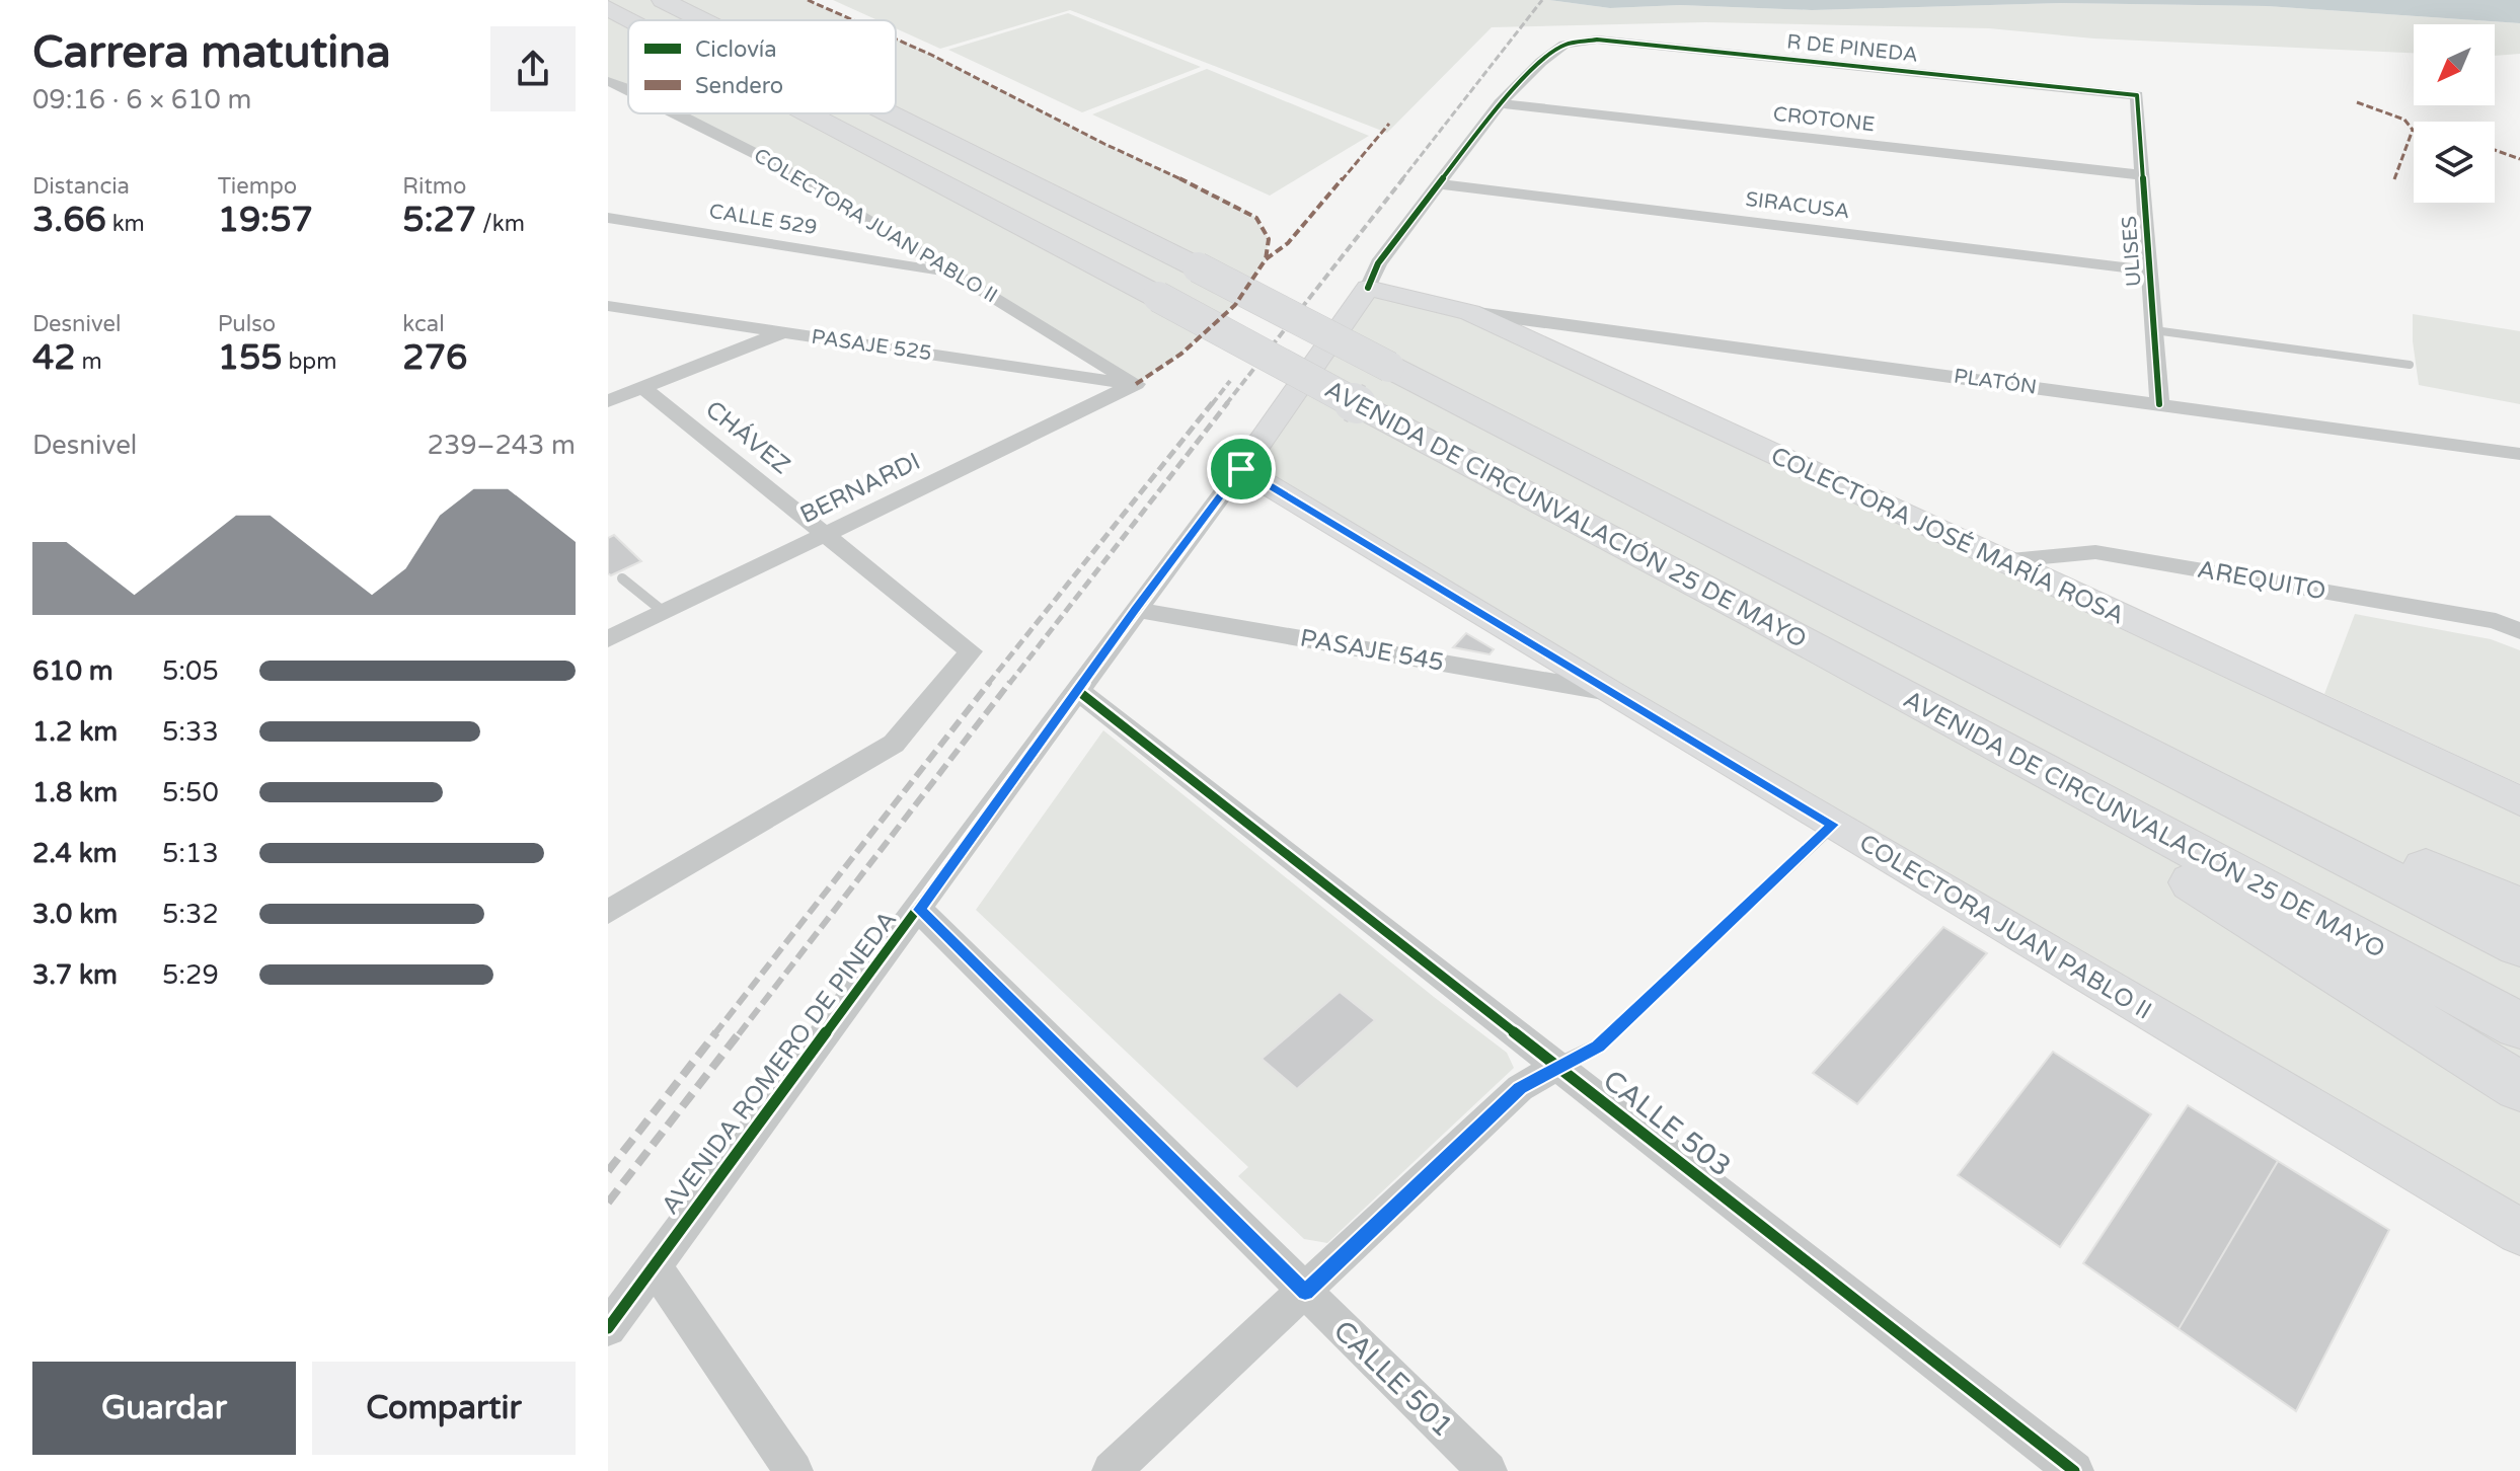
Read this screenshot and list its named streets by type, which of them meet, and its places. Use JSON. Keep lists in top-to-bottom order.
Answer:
{
  "streets": {
    "highway": ["AVENIDA DE CIRCUNVALACIÓN 25 DE MAYO"],
    "main road": ["COLECTORA JUAN PABLO II", "COLECTORA JOSÉ MARÍA ROSA", "AVENIDA ROMERO DE PINEDA"],
    "street": [
      "R DE PINEDA",
      "CROTONE",
      "SIRACUSA",
      "CALLE 529",
      "ULISES",
      "PASAJE 525",
      "PLATÓN",
      "CHÁVEZ",
      "BERNARDI",
      "AREQUITO",
      "PASAJE 545",
      "CALLE 503",
      "CALLE 501"
    ]
  },
  "crossings": [
    ["R DE PINEDA", "ULISES"],
    ["R DE PINEDA", "AVENIDA ROMERO DE PINEDA"],
    ["CROTONE", "ULISES"],
    ["CROTONE", "AVENIDA ROMERO DE PINEDA"],
    ["SIRACUSA", "ULISES"],
    ["SIRACUSA", "AVENIDA ROMERO DE PINEDA"],
    ["CALLE 529", "COLECTORA JUAN PABLO II"],
    ["COLECTORA JUAN PABLO II", "PASAJE 525"],
    ["COLECTORA JUAN PABLO II", "BERNARDI"],
    ["COLECTORA JUAN PABLO II", "PASAJE 545"],
    ["COLECTORA JUAN PABLO II", "AVENIDA ROMERO DE PINEDA"],
    ["ULISES", "PLATÓN"],
    ["PASAJE 525", "BERNARDI"],
    ["PLATÓN", "COLECTORA JOSÉ MARÍA ROSA"],
    ["CHÁVEZ", "BERNARDI"],
    ["COLECTORA JOSÉ MARÍA ROSA", "AREQUITO"],
    ["COLECTORA JOSÉ MARÍA ROSA", "AVENIDA ROMERO DE PINEDA"],
    ["PASAJE 545", "AVENIDA ROMERO DE PINEDA"],
    ["AVENIDA ROMERO DE PINEDA", "CALLE 503"],
    ["AVENIDA ROMERO DE PINEDA", "CALLE 501"]
  ],
  "legend": ["Ciclovía", "Sendero"],
  "north": "bottom left",
  "page": {
    "heading": ["Carrera matutina", "09:16 · 6 × 610 m"],
    "stats": [
      ["Distancia", "3.66 km"],
      ["Tiempo", "19:57"],
      ["Ritmo", "5:27 /km"],
      ["Desnivel", "42 m"],
      ["Pulso", "155 bpm"],
      ["kcal", "276"]
    ],
    "chart": ["Desnivel", "239–243 m"],
    "list": [
      {
        "name": "610 m",
        "note": "5:05"
      },
      {
        "name": "1.2 km",
        "note": "5:33"
      },
      {
        "name": "1.8 km",
        "note": "5:50"
      },
      {
        "name": "2.4 km",
        "note": "5:13"
      },
      {
        "name": "3.0 km",
        "note": "5:32"
      },
      {
        "name": "3.7 km",
        "note": "5:29"
      }
    ],
    "buttons": ["Guardar", "Compartir"]
  }
}
